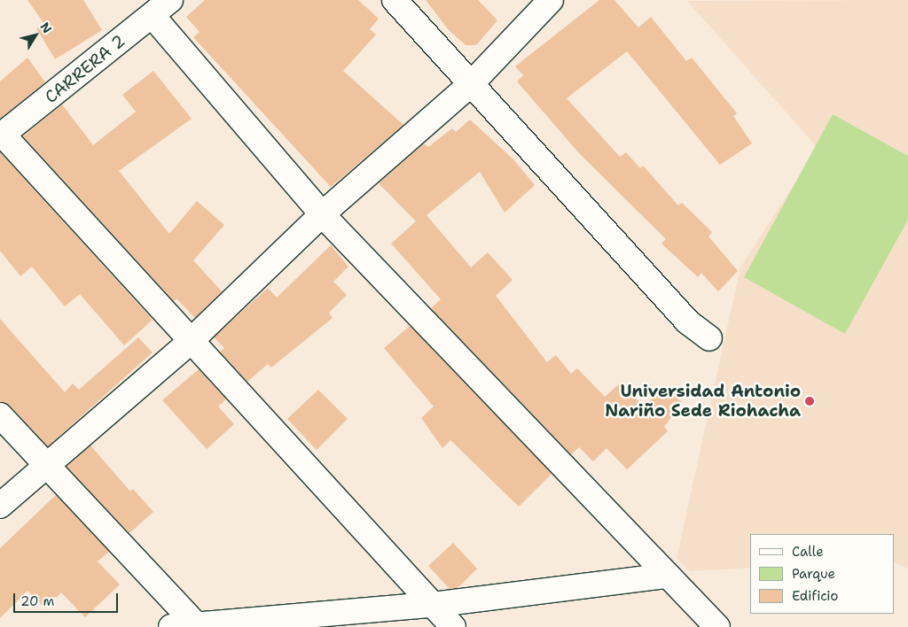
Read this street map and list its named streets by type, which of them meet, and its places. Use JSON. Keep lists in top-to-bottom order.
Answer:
{
  "streets": {
    "street": ["CARRERA 2"]
  },
  "places": ["Universidad Antonio Nariño Sede Riohacha"],
  "legend": ["Calle", "Parque", "Edificio"],
  "scale_bar": "20 m",
  "north": "top right"
}
